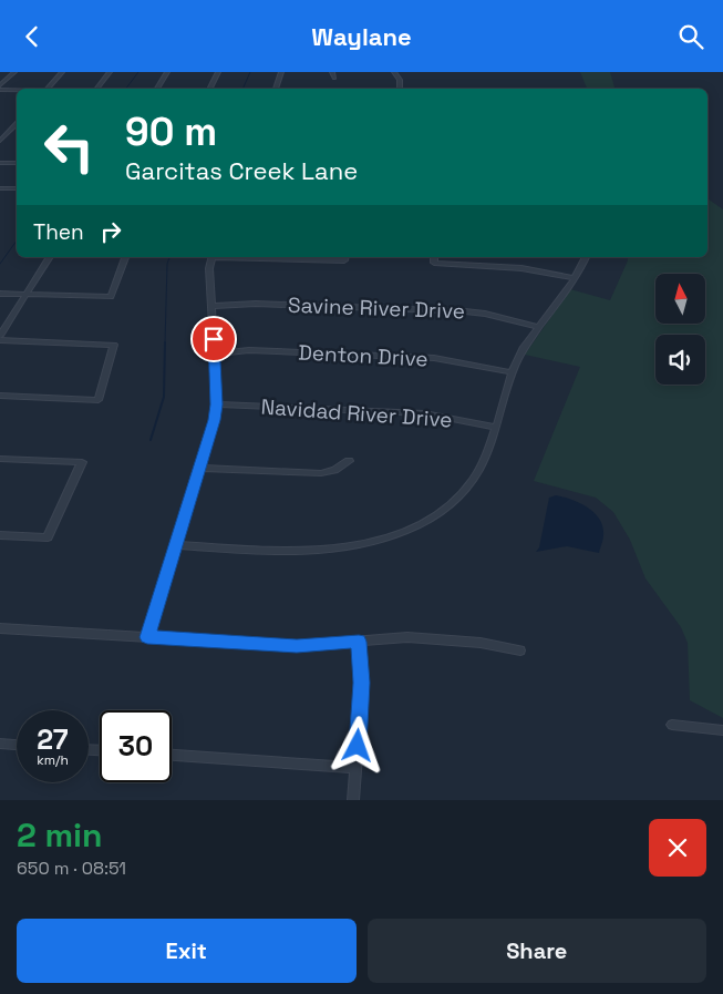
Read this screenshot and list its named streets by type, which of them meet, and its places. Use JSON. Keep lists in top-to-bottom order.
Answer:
{
  "streets": {
    "street": ["Savine River Drive", "Denton Drive", "Navidad River Drive"]
  },
  "north": "top",
  "page": {
    "header": "Waylane",
    "turn": ["90 m", "Garcitas Creek Lane"],
    "then": "Then",
    "speed": "27 km/h",
    "limit": "30",
    "heading": ["2 min", "650 m · 08:51"],
    "buttons": ["Exit", "Share"]
  }
}
